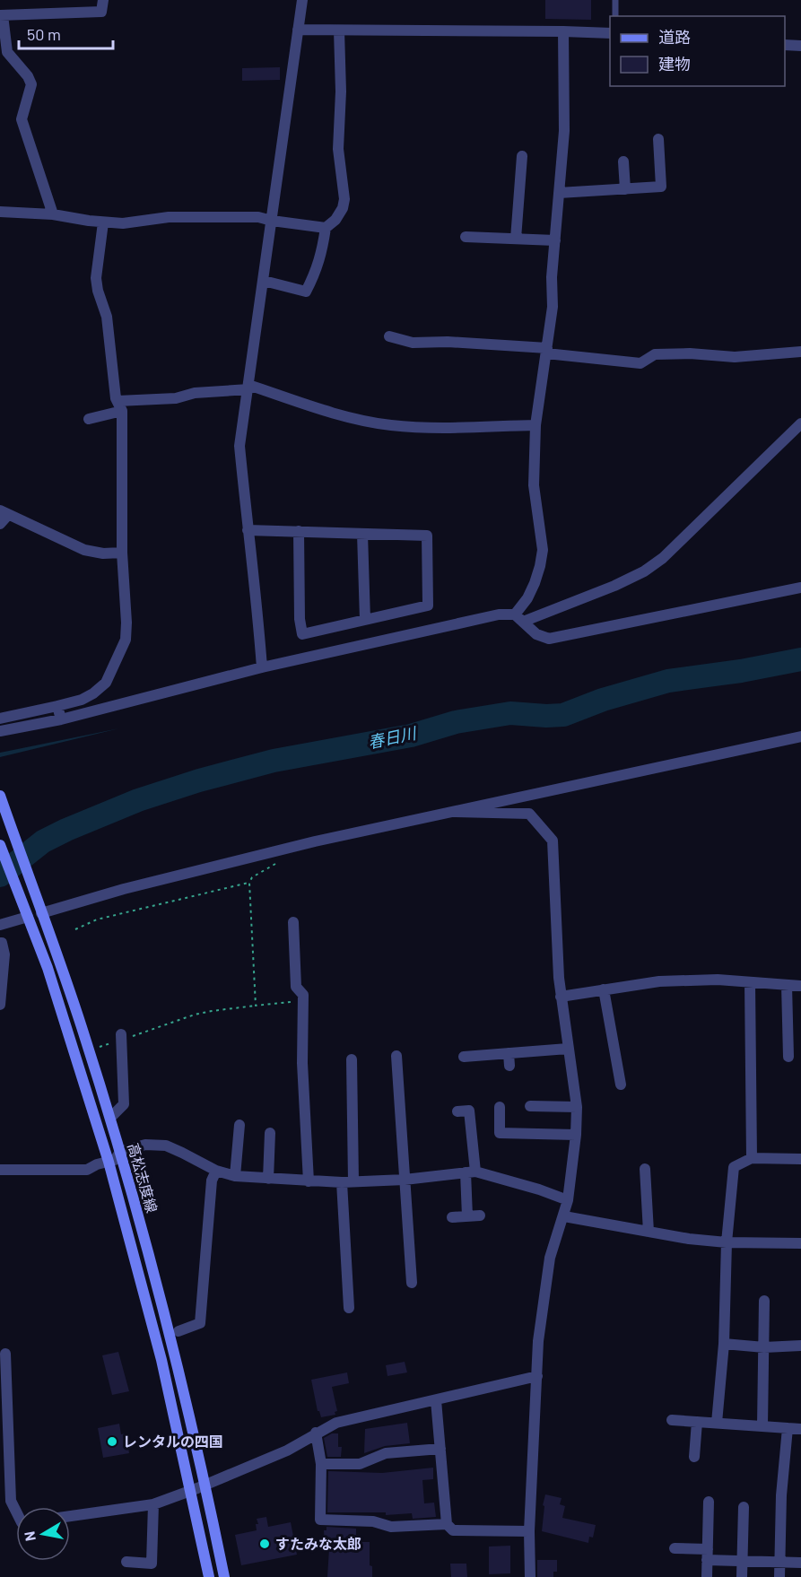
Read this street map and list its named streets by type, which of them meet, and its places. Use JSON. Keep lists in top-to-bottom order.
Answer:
{
  "streets": {
    "main road": ["高松志度線"]
  },
  "water": ["春日川"],
  "places": ["レンタルの四国", "すたみな太郎"],
  "legend": ["道路", "建物"],
  "scale_bar": "50 m",
  "north": "left"
}
